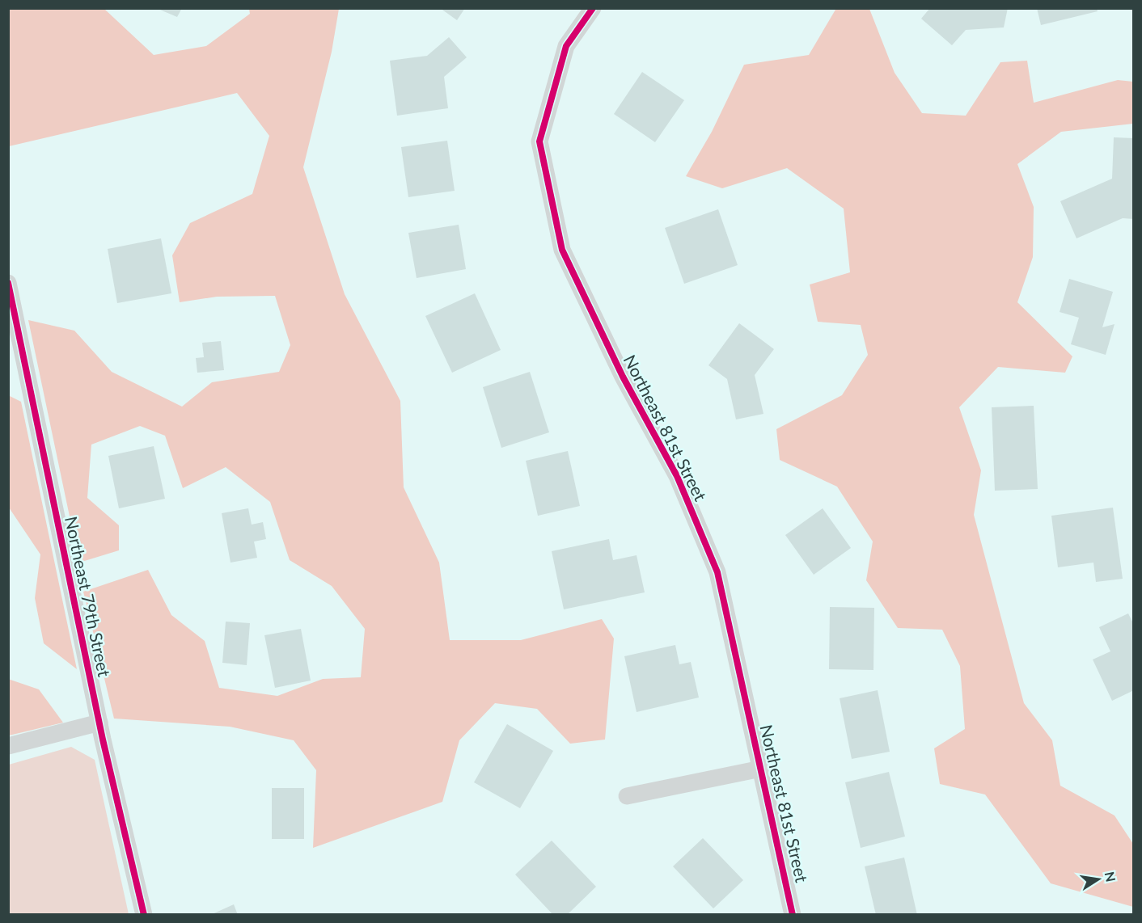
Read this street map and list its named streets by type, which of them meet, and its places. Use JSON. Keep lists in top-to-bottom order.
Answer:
{
  "streets": {
    "street": ["Northeast 81st Street", "Northeast 79th Street"]
  },
  "north": "right"
}
